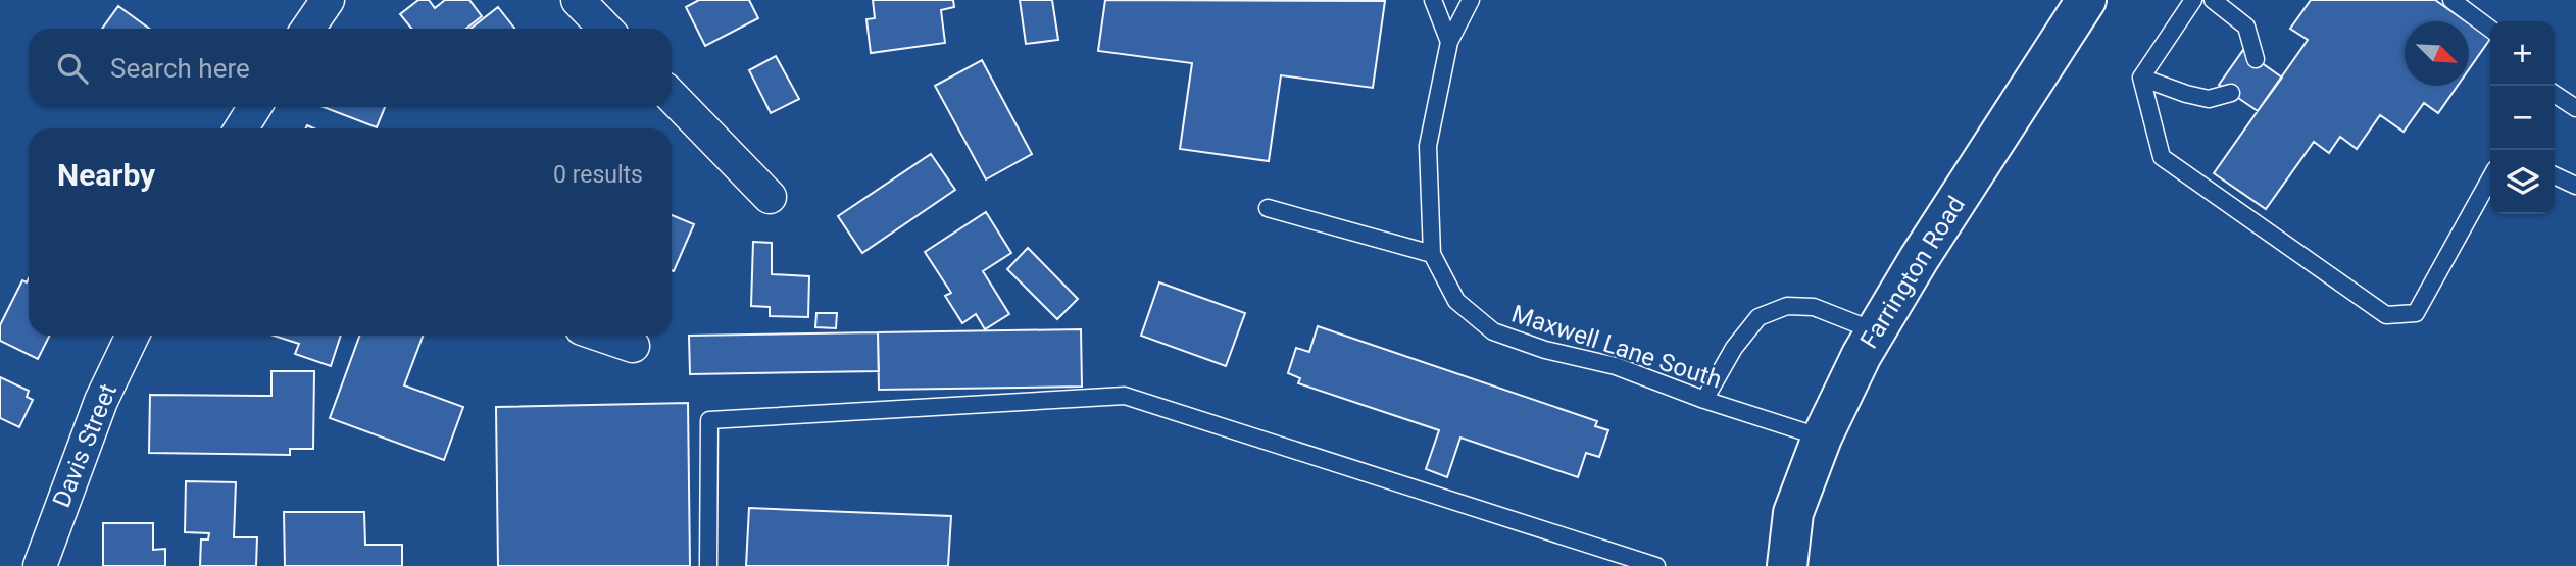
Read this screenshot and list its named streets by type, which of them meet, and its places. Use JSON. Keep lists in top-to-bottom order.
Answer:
{
  "streets": {
    "street": ["Farrington Road", "Davis Street"],
    "lane": ["Maxwell Lane South"]
  },
  "crossings": [
    ["Farrington Road", "Maxwell Lane South"]
  ],
  "north": "bottom right",
  "page": {
    "map_buttons": ["+", "−"],
    "search": "Search here",
    "heading": ["Nearby", "0 results"]
  }
}
